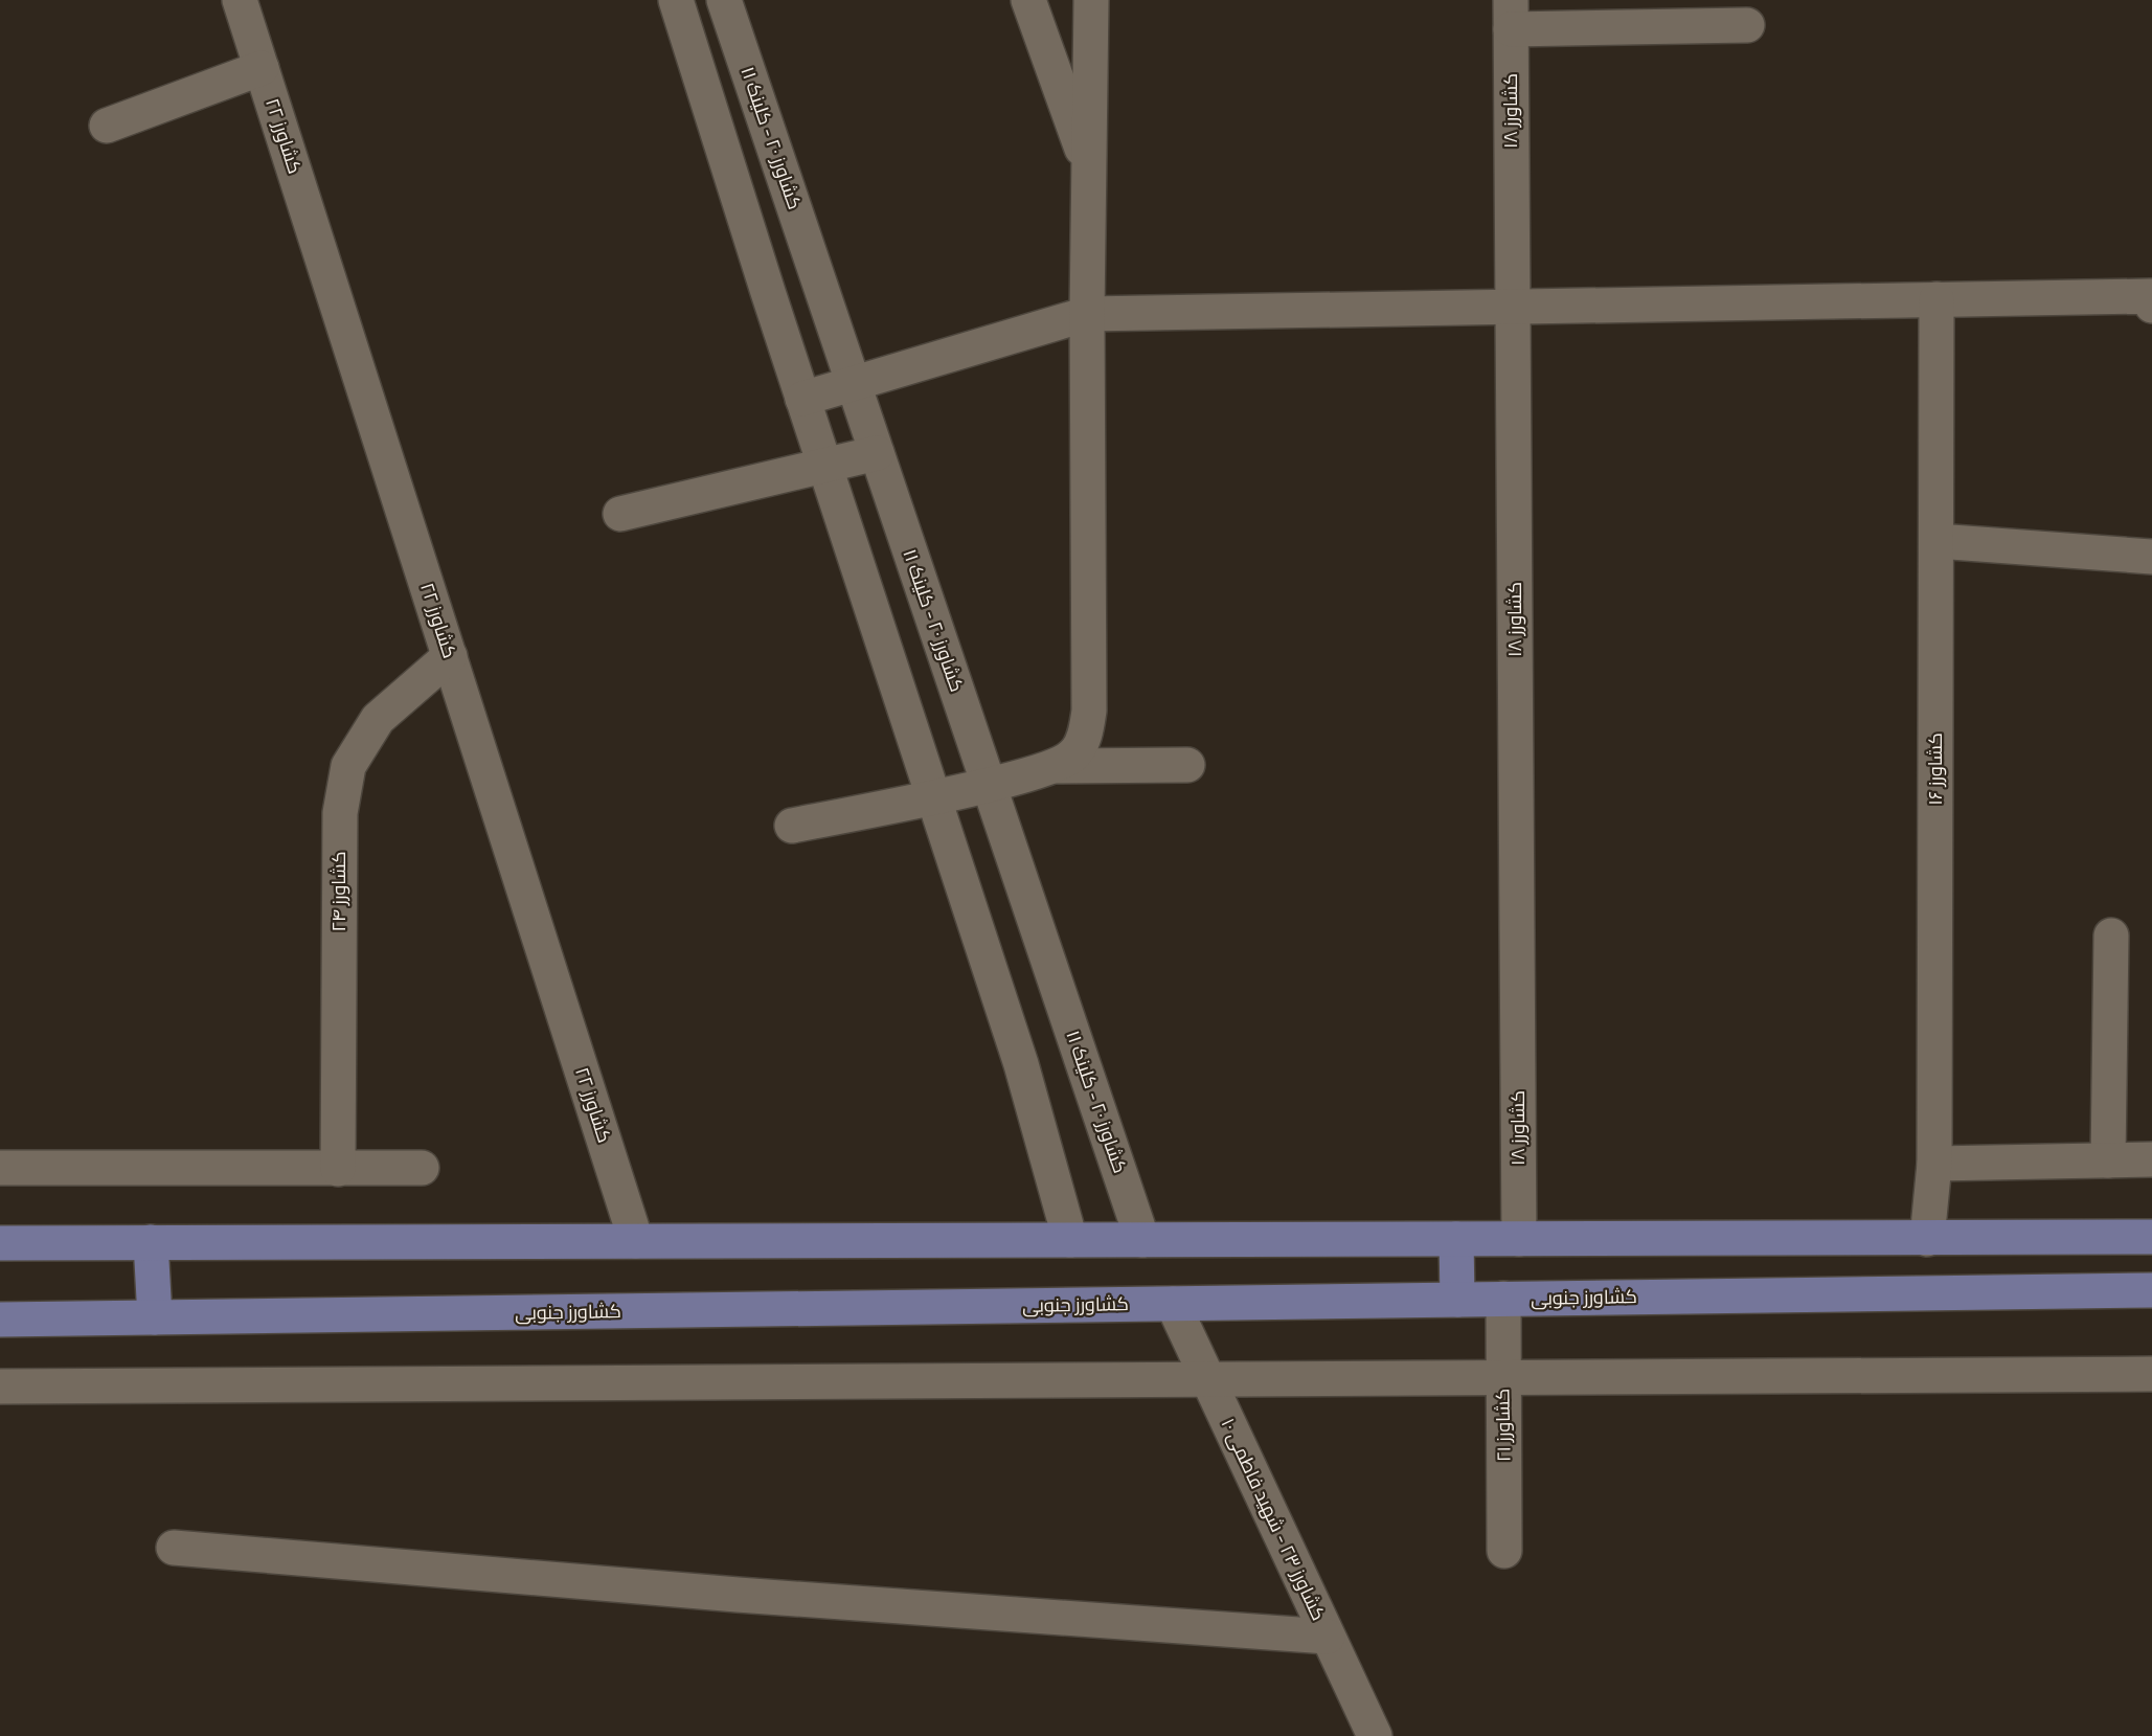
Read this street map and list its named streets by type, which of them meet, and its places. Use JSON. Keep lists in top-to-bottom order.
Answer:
{
  "streets": {
    "main road": ["کشاورز جنوبی"],
    "street": [
      "کشاورز ۱۸",
      "کشاورز ۲۲",
      "کشاورز ۲۰ - کلینک ۱۱",
      "کشاورز ۱۶",
      "کشاورز ۲۴",
      "کشاورز ۲۱",
      "کشاورز ۲۳ - شهید فاطمی ۱۰"
    ]
  },
  "crossings": [
    ["کشاورز ۲۲", "کشاورز ۲۴"],
    ["کشاورز جنوبی", "کشاورز ۲۱"],
    ["کشاورز جنوبی", "کشاورز ۲۳ - شهید فاطمی ۱۰"]
  ]
}
